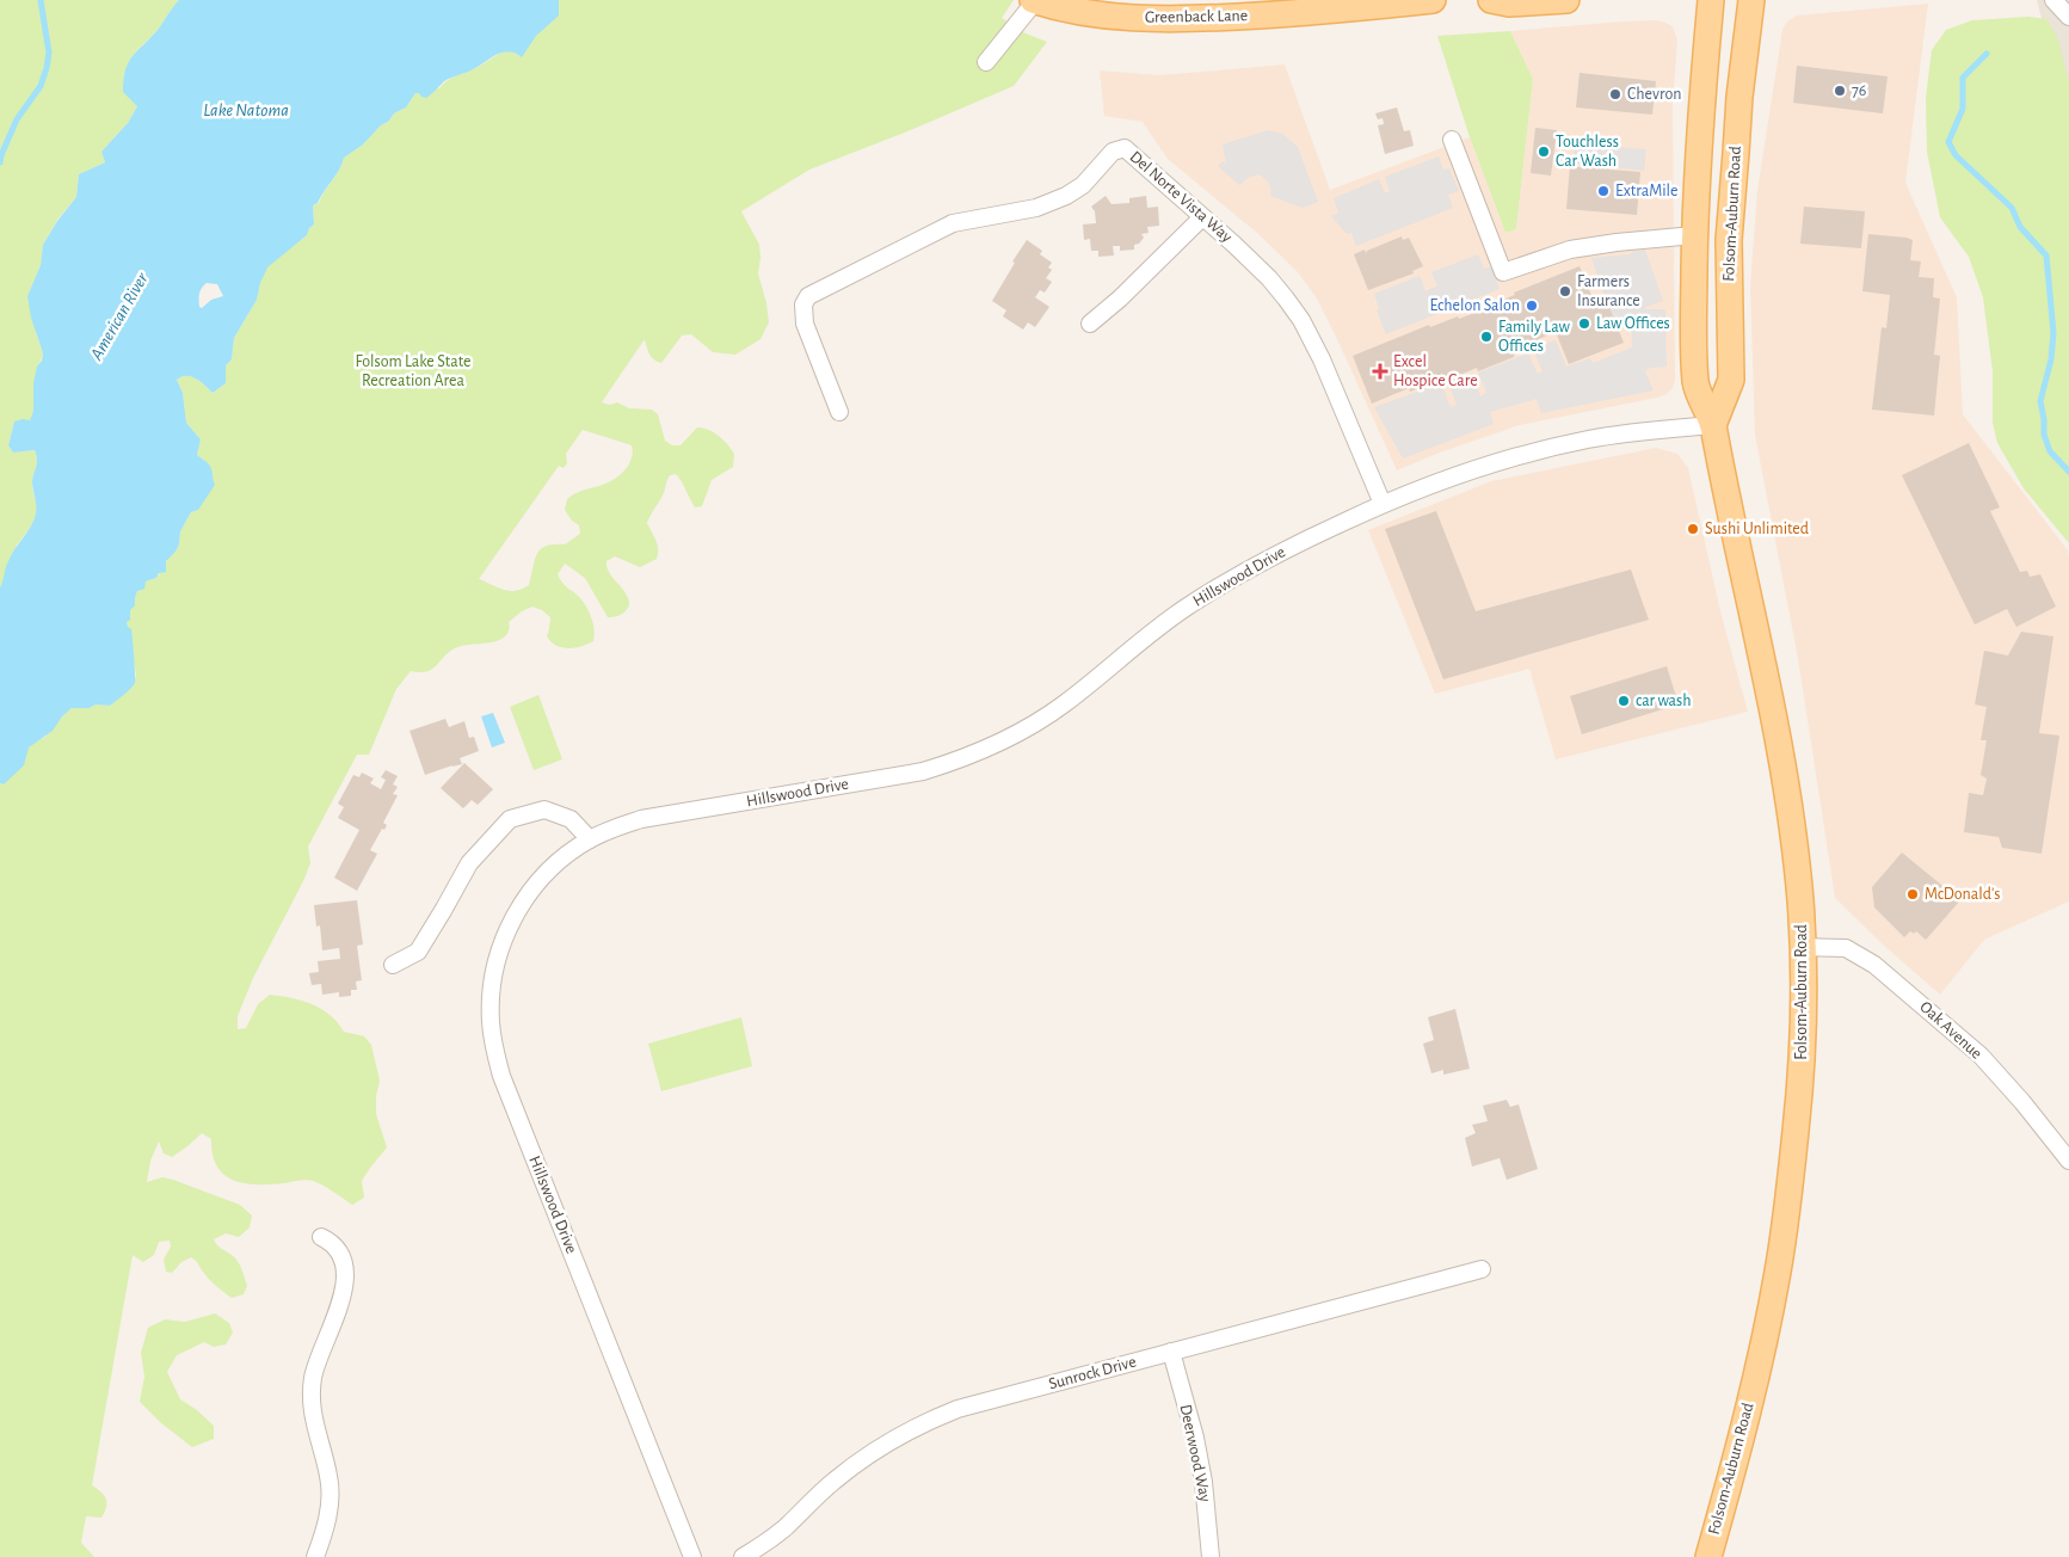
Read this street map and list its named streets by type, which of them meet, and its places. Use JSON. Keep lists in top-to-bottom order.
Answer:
{
  "streets": {
    "main road": ["Greenback Lane", "Folsom-Auburn Road"],
    "street": [
      "Del Norte Vista Way",
      "Hillswood Drive",
      "Oak Avenue",
      "Sunrock Drive",
      "Deerwood Way"
    ]
  },
  "crossings": [
    ["Del Norte Vista Way", "Hillswood Drive"],
    ["Folsom-Auburn Road", "Hillswood Drive"],
    ["Folsom-Auburn Road", "Oak Avenue"],
    ["Sunrock Drive", "Deerwood Way"]
  ],
  "water": ["Lake Natoma", "American River"],
  "parks": ["Folsom Lake State Recreation Area"],
  "places": {
    "other": [
      "76",
      "Chevron",
      "Touchless Car Wash",
      "ExtraMile",
      "Farmers Insurance",
      "Echelon Salon",
      "Law Offices",
      "Family Law Offices",
      "Sushi Unlimited",
      "car wash",
      "McDonald's"
    ],
    "health": ["Excel Hospice Care"]
  }
}
